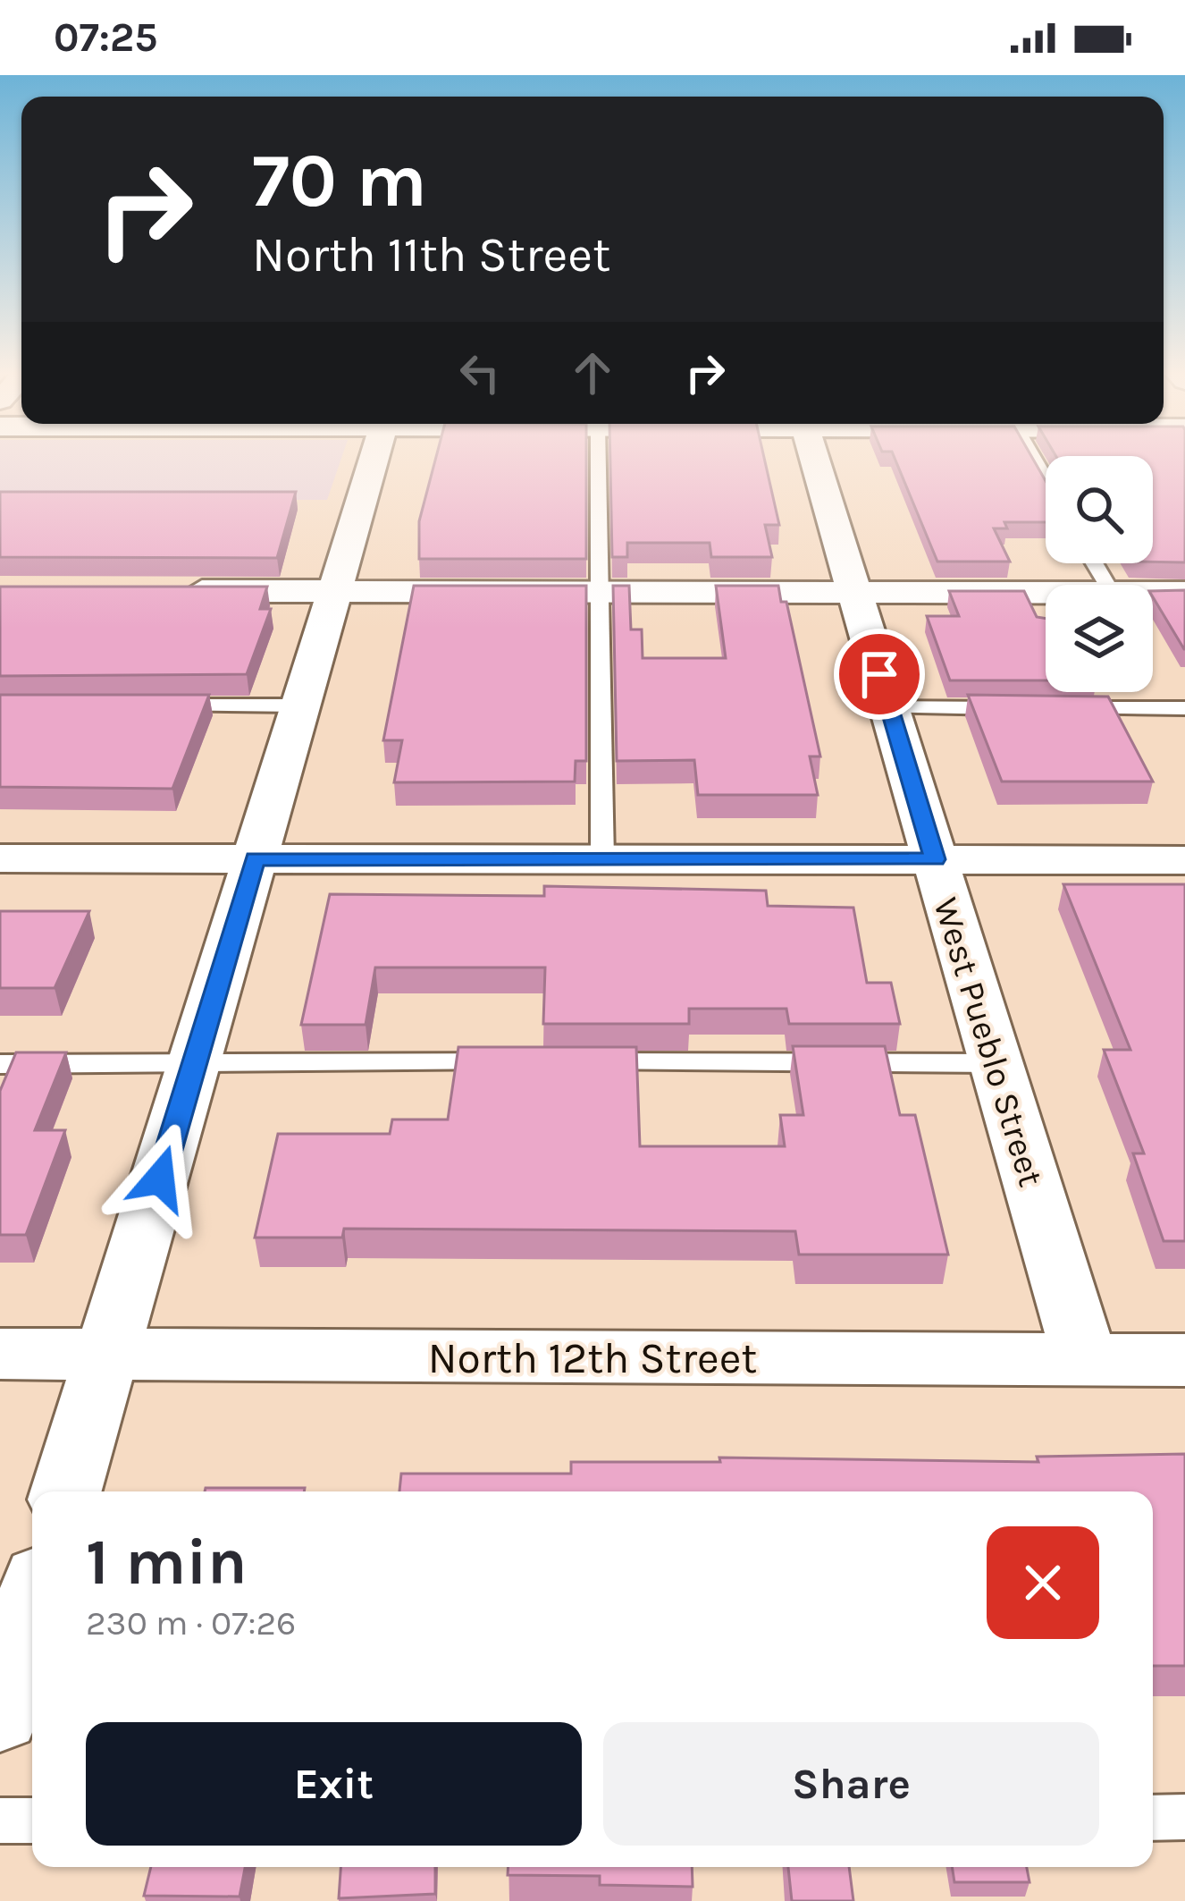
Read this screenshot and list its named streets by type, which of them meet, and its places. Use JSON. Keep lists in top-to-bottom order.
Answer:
{
  "streets": {
    "street": ["West Pueblo Street", "North 12th Street"]
  },
  "crossings": [
    ["West Pueblo Street", "North 12th Street"]
  ],
  "page": {
    "status": "07:25",
    "turn": ["70 m", "North 11th Street"],
    "heading": ["1 min", "230 m · 07:26"],
    "buttons": ["Exit", "Share"]
  }
}
